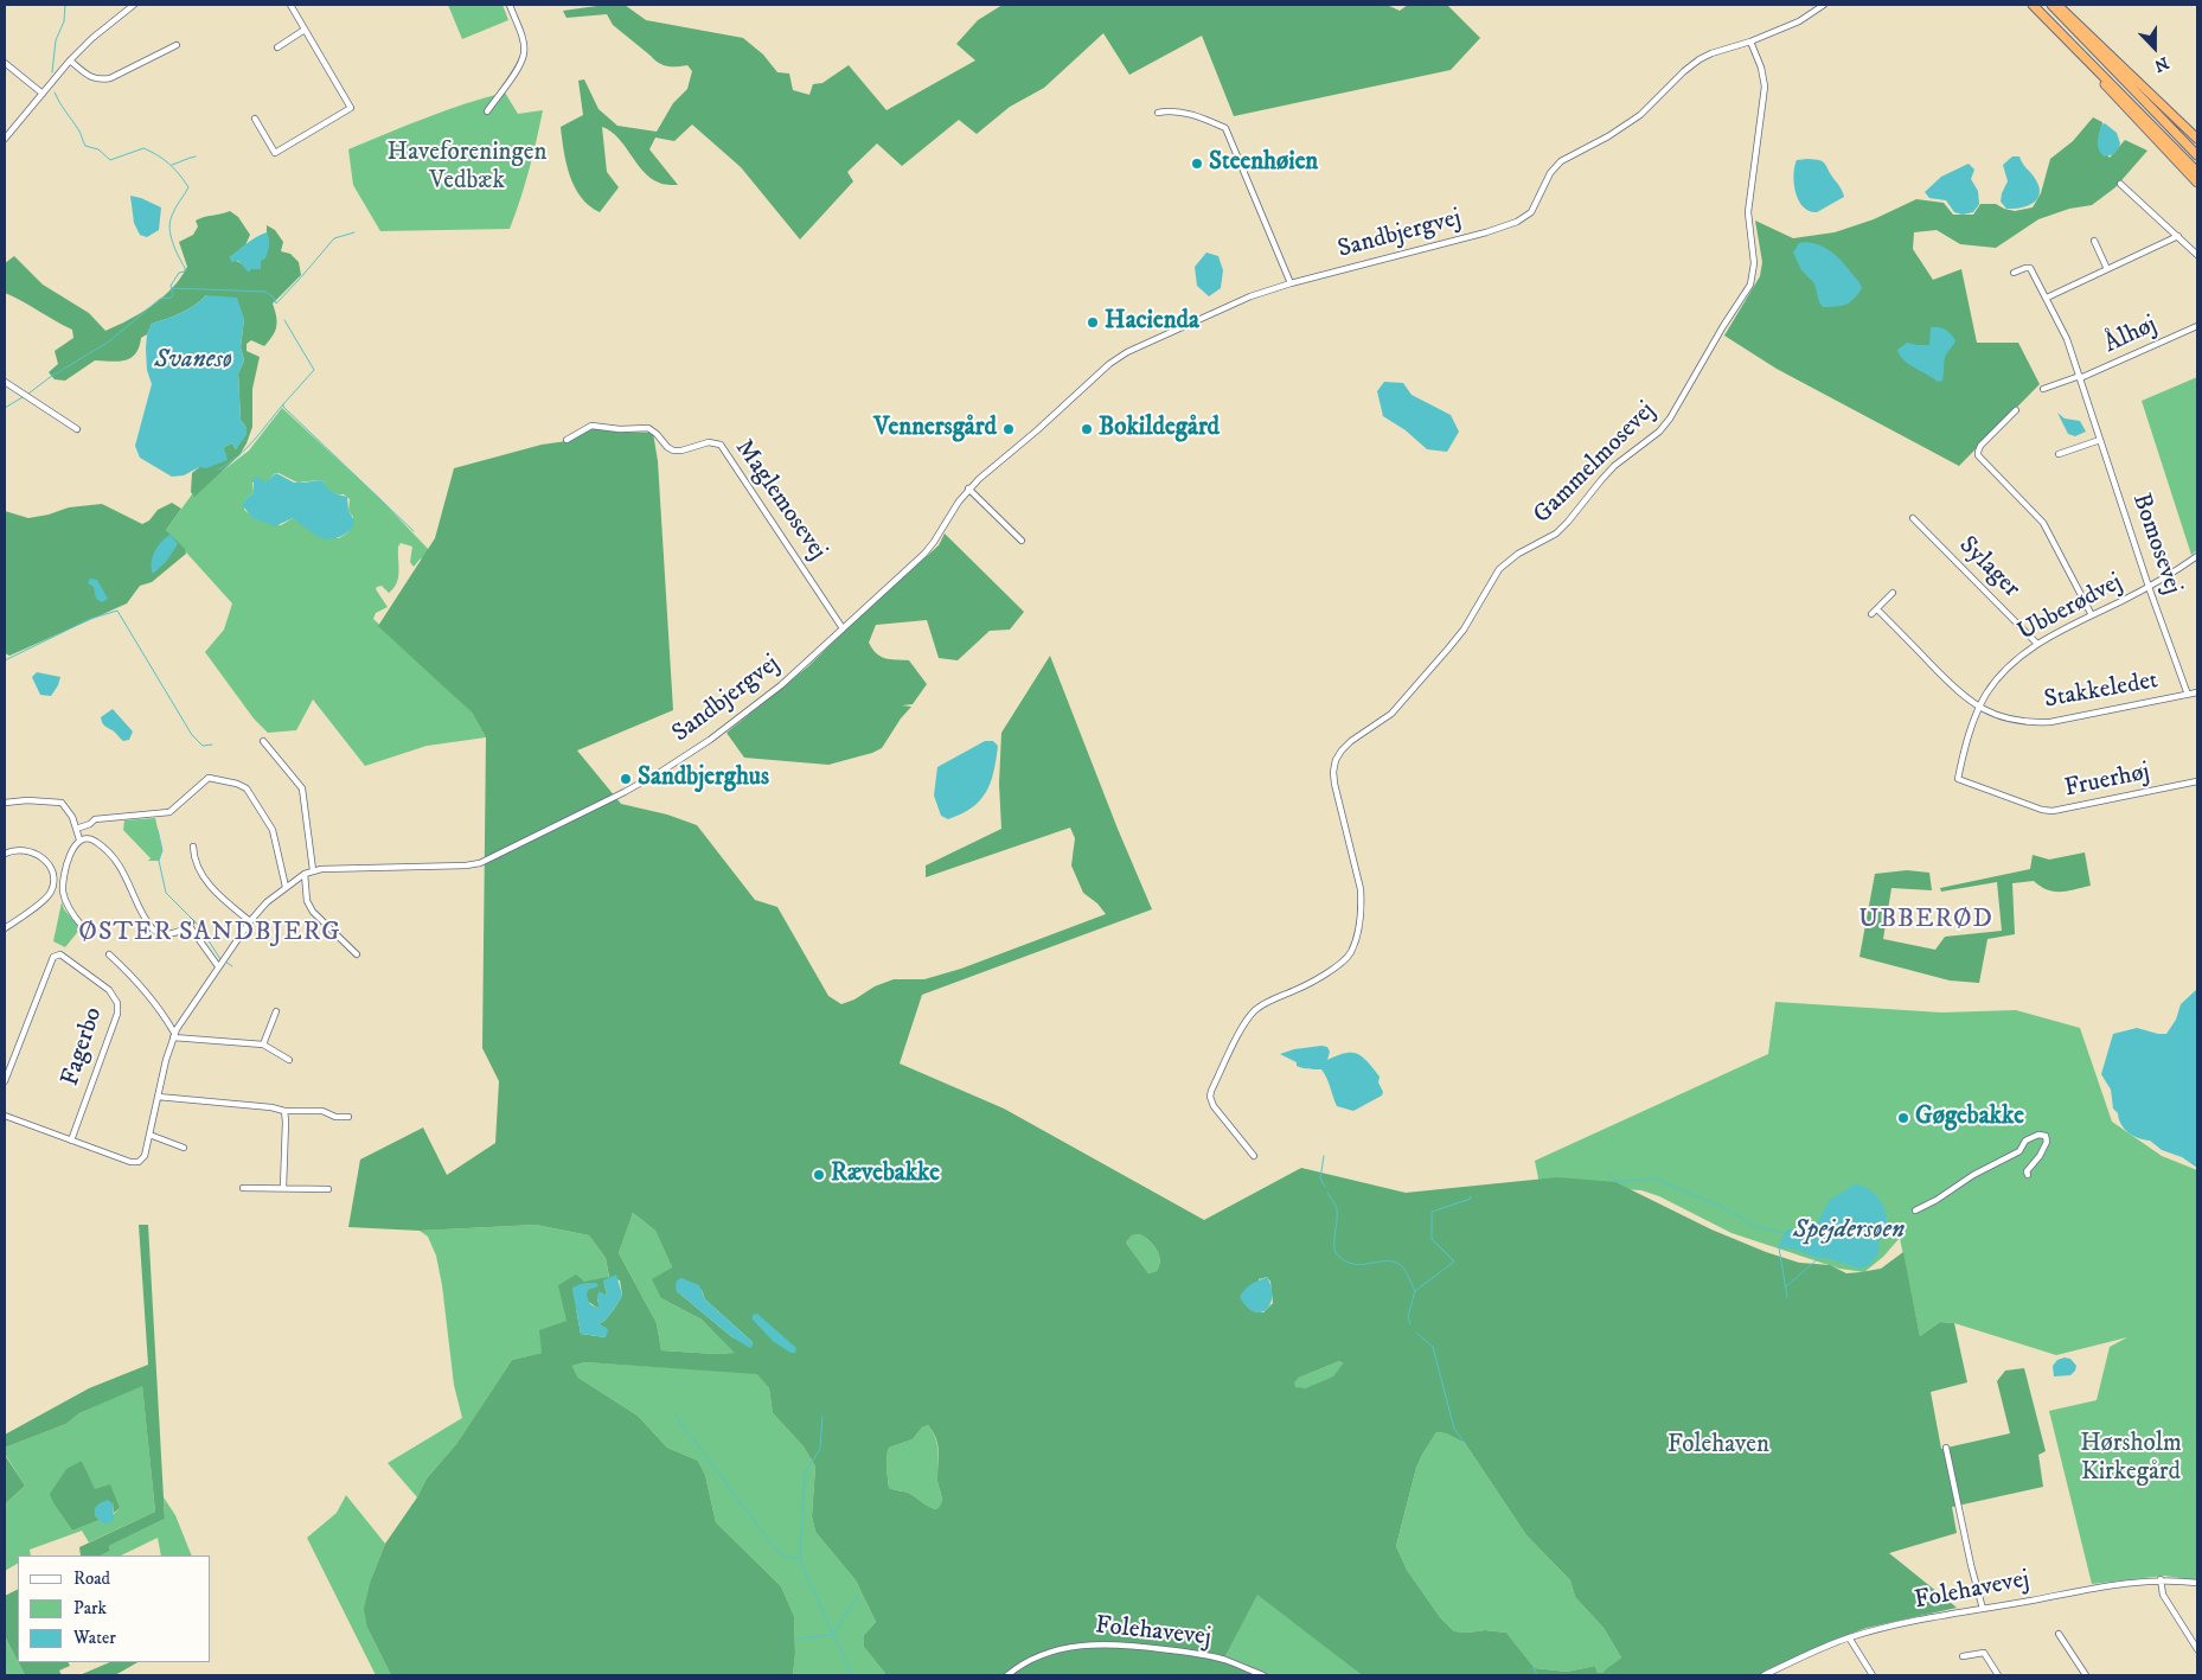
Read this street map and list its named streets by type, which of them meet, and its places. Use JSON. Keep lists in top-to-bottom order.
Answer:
{
  "streets": {
    "street": [
      "Sandbjergvej",
      "Ålhøj",
      "Gammelmosevej",
      "Maglemosevej",
      "Bomosevej",
      "Sylager",
      "Ubberødvej",
      "Stakkeledet",
      "Fruerhøj",
      "Fagerbo",
      "Folehavevej"
    ]
  },
  "crossings": [
    ["Sandbjergvej", "Gammelmosevej"],
    ["Sandbjergvej", "Maglemosevej"],
    ["Sandbjergvej", "Fagerbo"],
    ["Ålhøj", "Bomosevej"],
    ["Bomosevej", "Ubberødvej"],
    ["Bomosevej", "Stakkeledet"],
    ["Sylager", "Ubberødvej"],
    ["Ubberødvej", "Stakkeledet"],
    ["Ubberødvej", "Fruerhøj"]
  ],
  "districts": ["UBBERØD", "ØSTER SANDBJERG"],
  "water": ["Svanesø", "Spejdersøen"],
  "parks": ["Haveforeningen Vedbæk", "Hørsholm Kirkegård", "Folehaven"],
  "places": [
    "Steenhøien",
    "Hacienda",
    "Vennersgård",
    "Bokildegård",
    "Sandbjerghus",
    "Gøgebakke",
    "Rævebakke"
  ],
  "legend": ["Road", "Park", "Water"],
  "north": "bottom"
}
